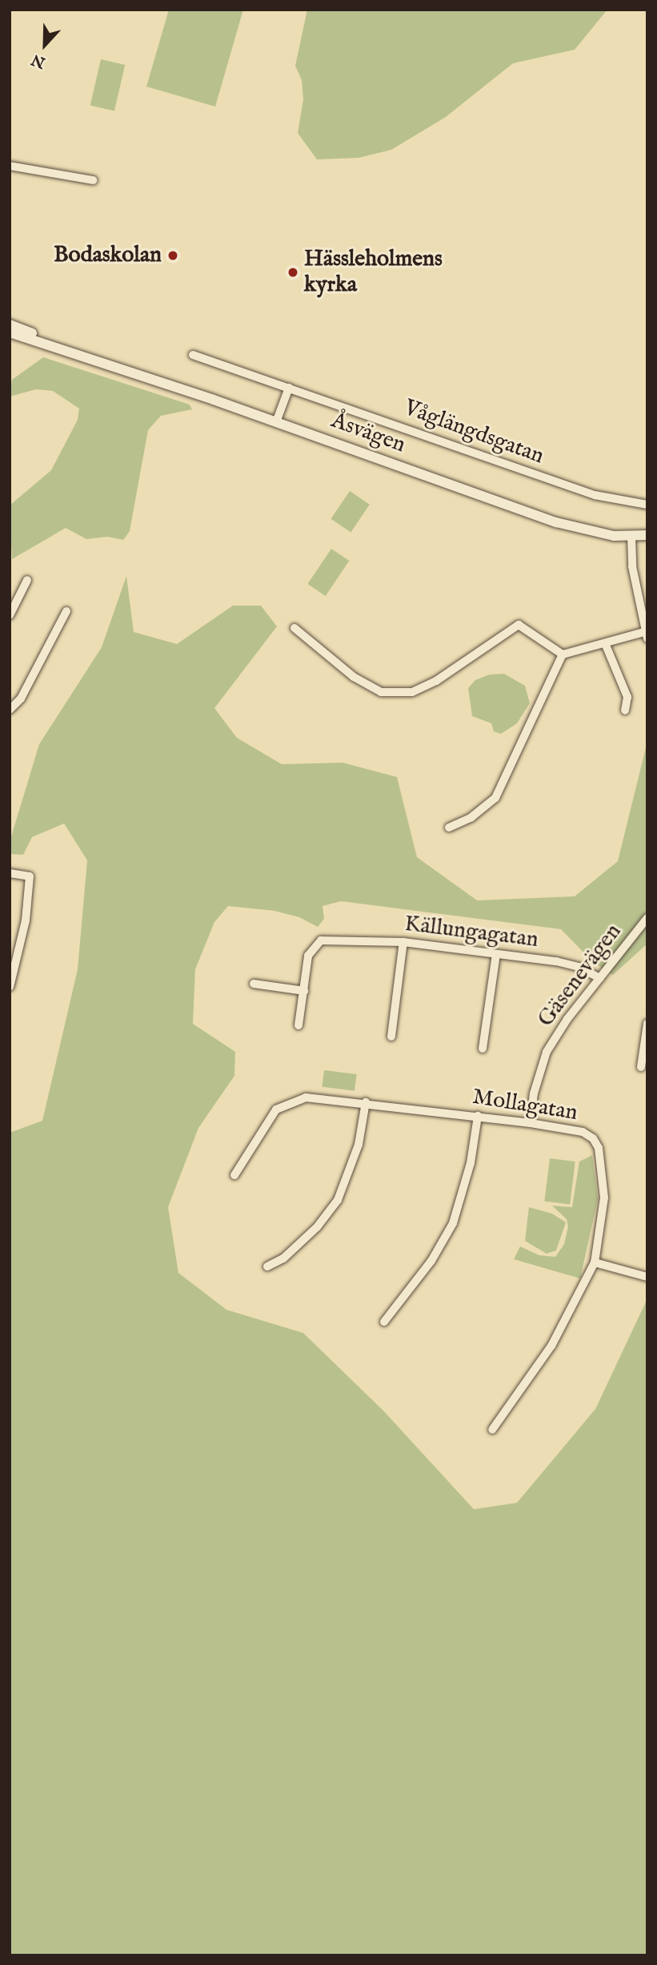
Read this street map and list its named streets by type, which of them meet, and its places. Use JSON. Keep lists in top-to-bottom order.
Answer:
{
  "streets": {
    "street": [
      "Våglängdsgatan",
      "Åsvägen",
      "Källungagatan",
      "Gäsenevägen",
      "Mollagatan"
    ]
  },
  "crossings": [
    ["Källungagatan", "Gäsenevägen"],
    ["Gäsenevägen", "Mollagatan"]
  ],
  "places": ["Bodaskolan", "Hässleholmens kyrka"],
  "north": "bottom"
}
